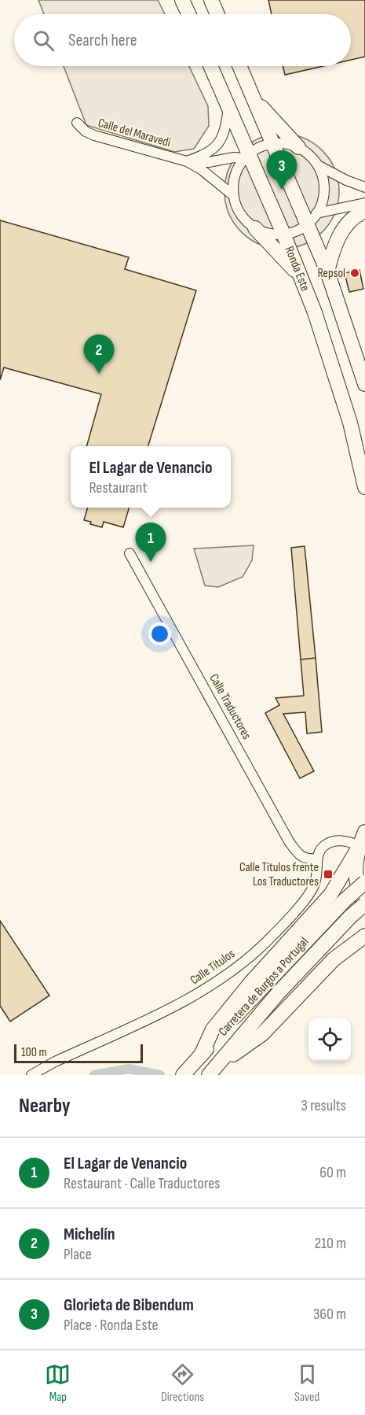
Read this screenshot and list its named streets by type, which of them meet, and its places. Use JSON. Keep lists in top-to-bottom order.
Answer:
{
  "streets": {
    "highway": ["Ronda Este", "Carretera de Burgos a Portugal"],
    "street": ["Calle del Maravedí", "Calle Traductores", "Calle Títulos"]
  },
  "crossings": [
    ["Calle del Maravedí", "Ronda Este"],
    ["Calle Traductores", "Calle Títulos"]
  ],
  "places": {
    "other": ["Repsol"],
    "transit": ["Calle Títulos frente Los Traductores"]
  },
  "scale_bar": "100 m",
  "page": {
    "search": "Search here",
    "pins": ["3", "2", "1"],
    "popup": ["El Lagar de Venancio", "Restaurant"],
    "scale": "100 m",
    "heading": ["Nearby", "3 results"],
    "list": [
      {
        "mark": "1",
        "name": "El Lagar de Venancio",
        "note": "Restaurant · Calle Traductores",
        "value": "60 m"
      },
      {
        "mark": "2",
        "name": "Michelín",
        "note": "Place",
        "value": "210 m"
      },
      {
        "mark": "3",
        "name": "Glorieta de Bibendum",
        "note": "Place · Ronda Este",
        "value": "360 m"
      }
    ],
    "nav": ["Map", "Directions", "Saved"]
  }
}
